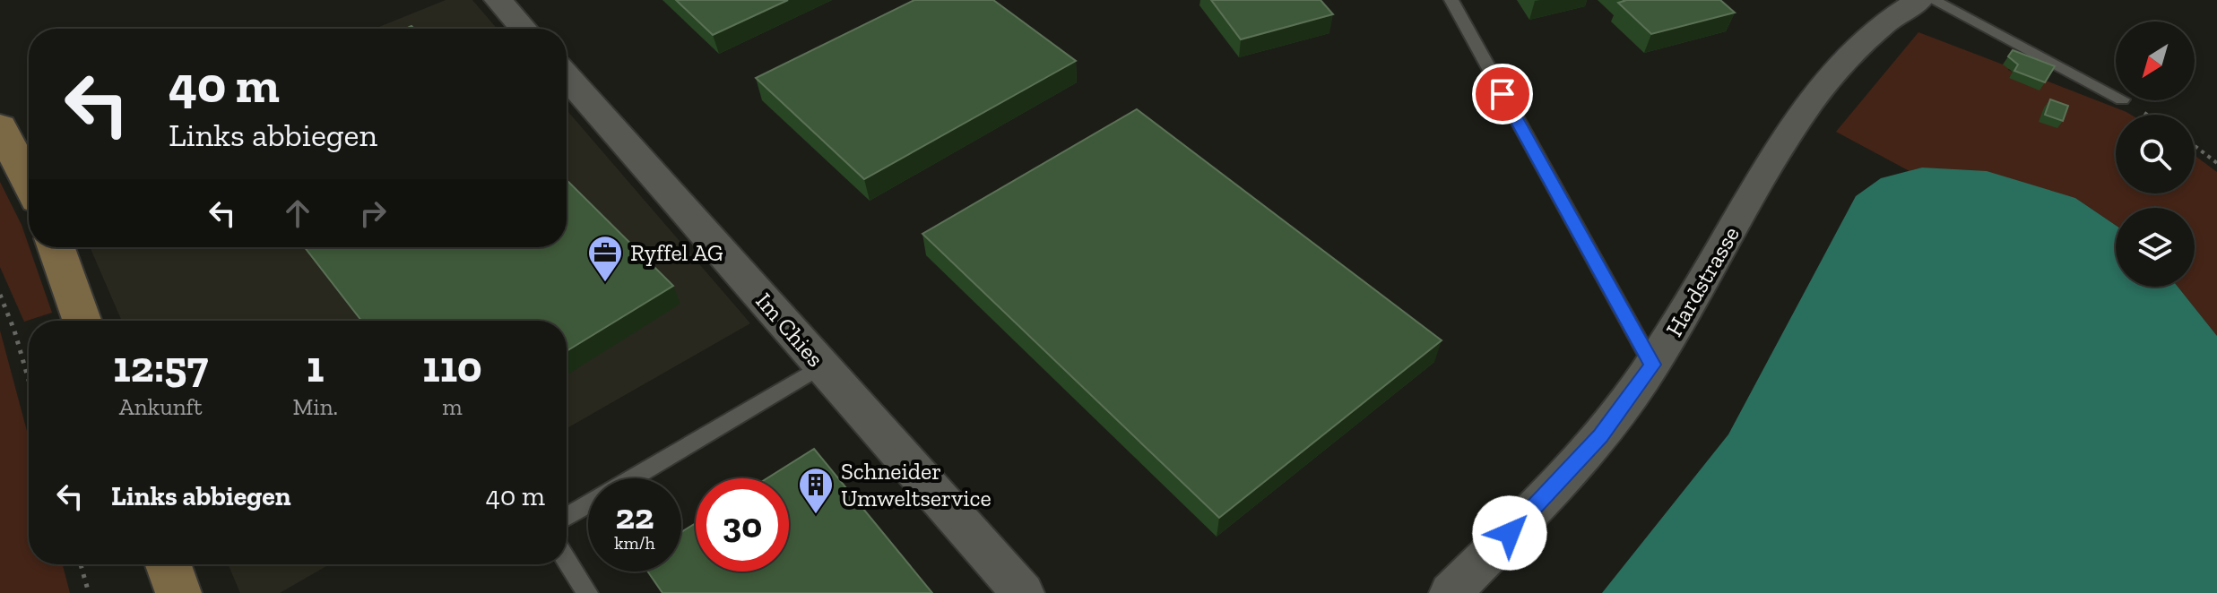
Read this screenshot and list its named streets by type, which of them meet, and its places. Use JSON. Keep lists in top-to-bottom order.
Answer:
{
  "streets": {
    "street": ["Hardstrasse", "Im Chies"]
  },
  "places": {
    "office": ["Ryffel AG"],
    "building": ["Schneider Umweltservice"]
  },
  "north": "bottom left",
  "page": {
    "turn": ["40 m", "Links abbiegen"],
    "eta": [
      "12:57",
      "Ankunft",
      "1",
      "Min.",
      "110",
      "m"
    ],
    "list": [
      {
        "name": "Links abbiegen",
        "value": "40 m"
      }
    ],
    "speed": "22 km/h",
    "limit": "30"
  }
}
